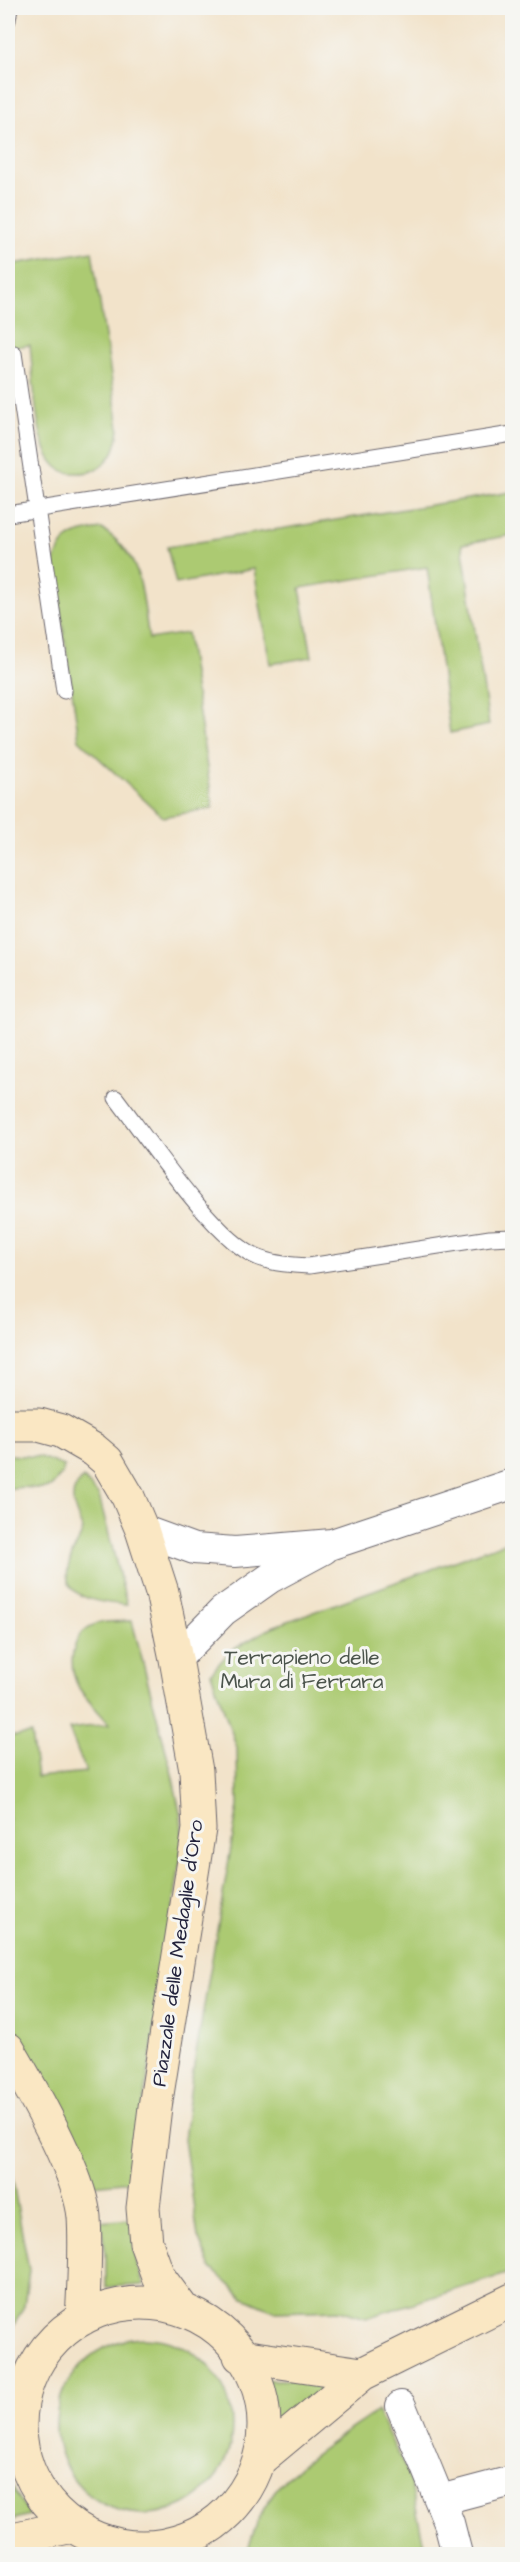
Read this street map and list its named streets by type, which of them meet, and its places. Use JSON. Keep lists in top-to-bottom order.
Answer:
{
  "streets": {
    "main road": ["Piazzale delle Medaglie d'Oro"]
  },
  "parks": ["Terrapieno delle Mura di Ferrara"]
}
